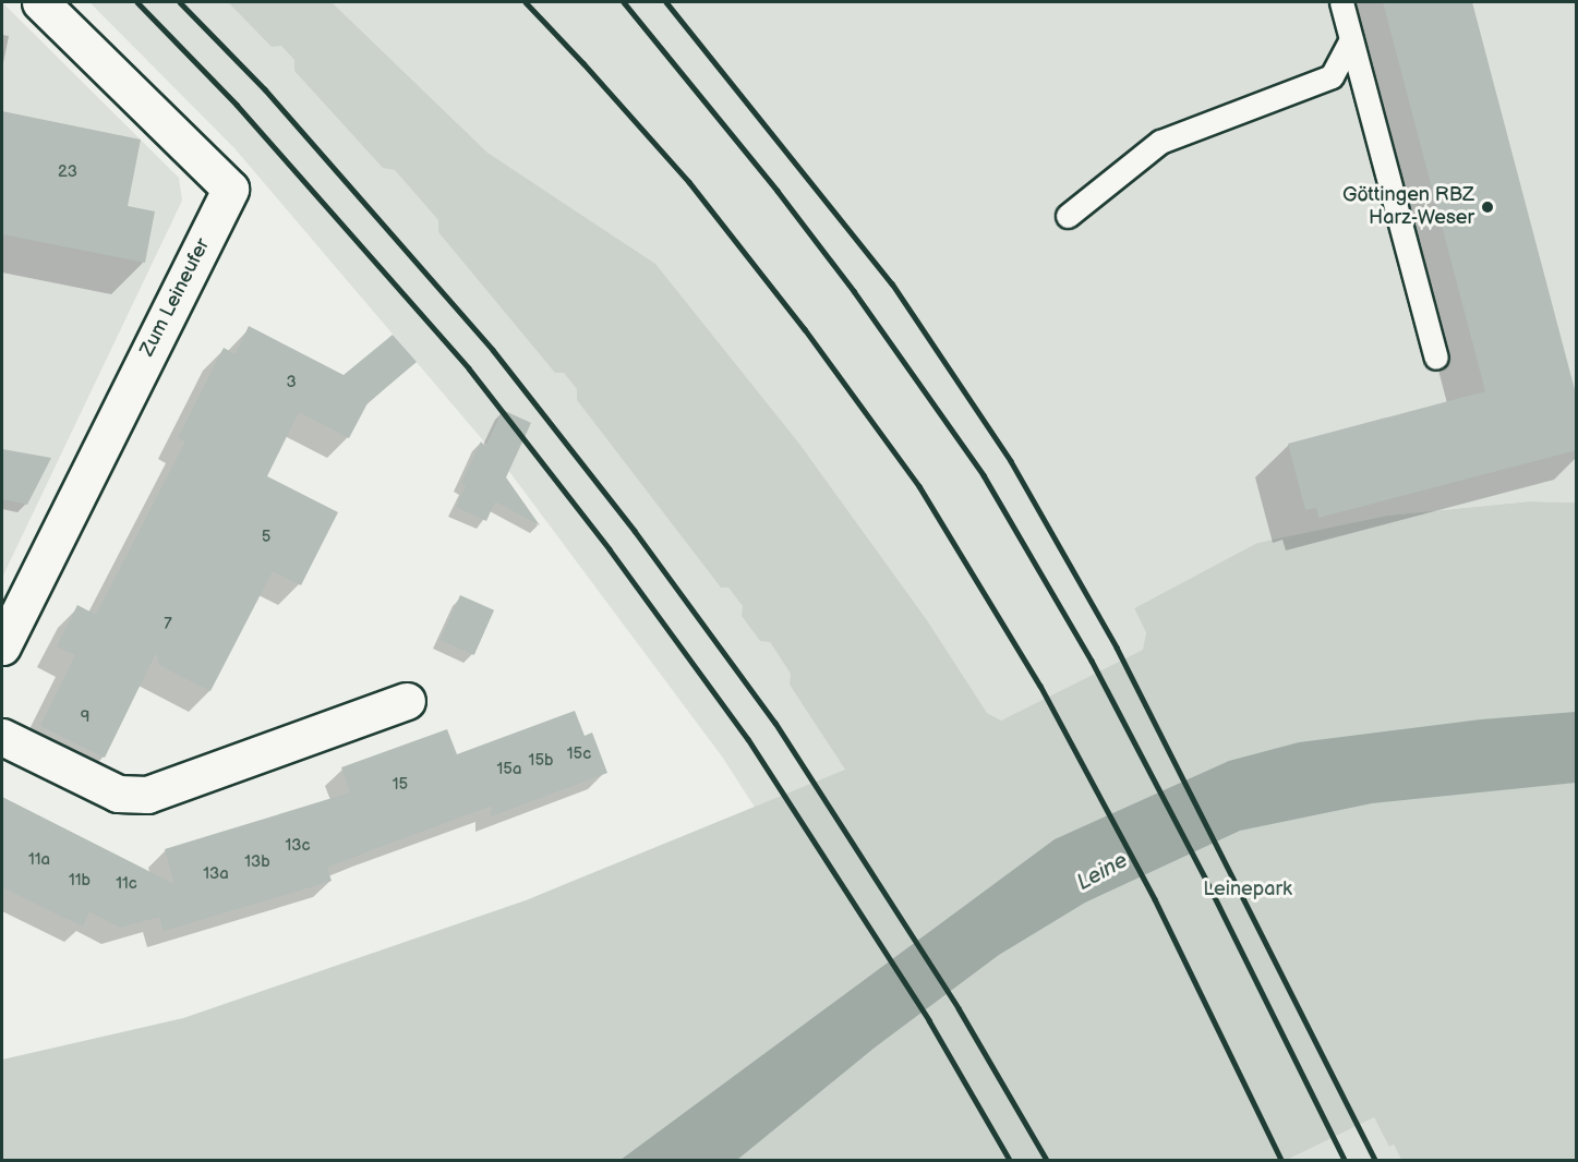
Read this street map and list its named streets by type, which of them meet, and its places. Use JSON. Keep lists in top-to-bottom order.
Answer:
{
  "streets": {
    "street": ["Zum Leineufer"]
  },
  "water": ["Leine"],
  "parks": ["Leinepark"],
  "places": ["Göttingen RBZ Harz-Weser"],
  "house_numbers": [
    "23",
    "3",
    "5",
    "7",
    "9",
    "15c",
    "15b",
    "15a",
    "15",
    "13c",
    "11a",
    "13b",
    "13a",
    "11b",
    "11c"
  ]
}
